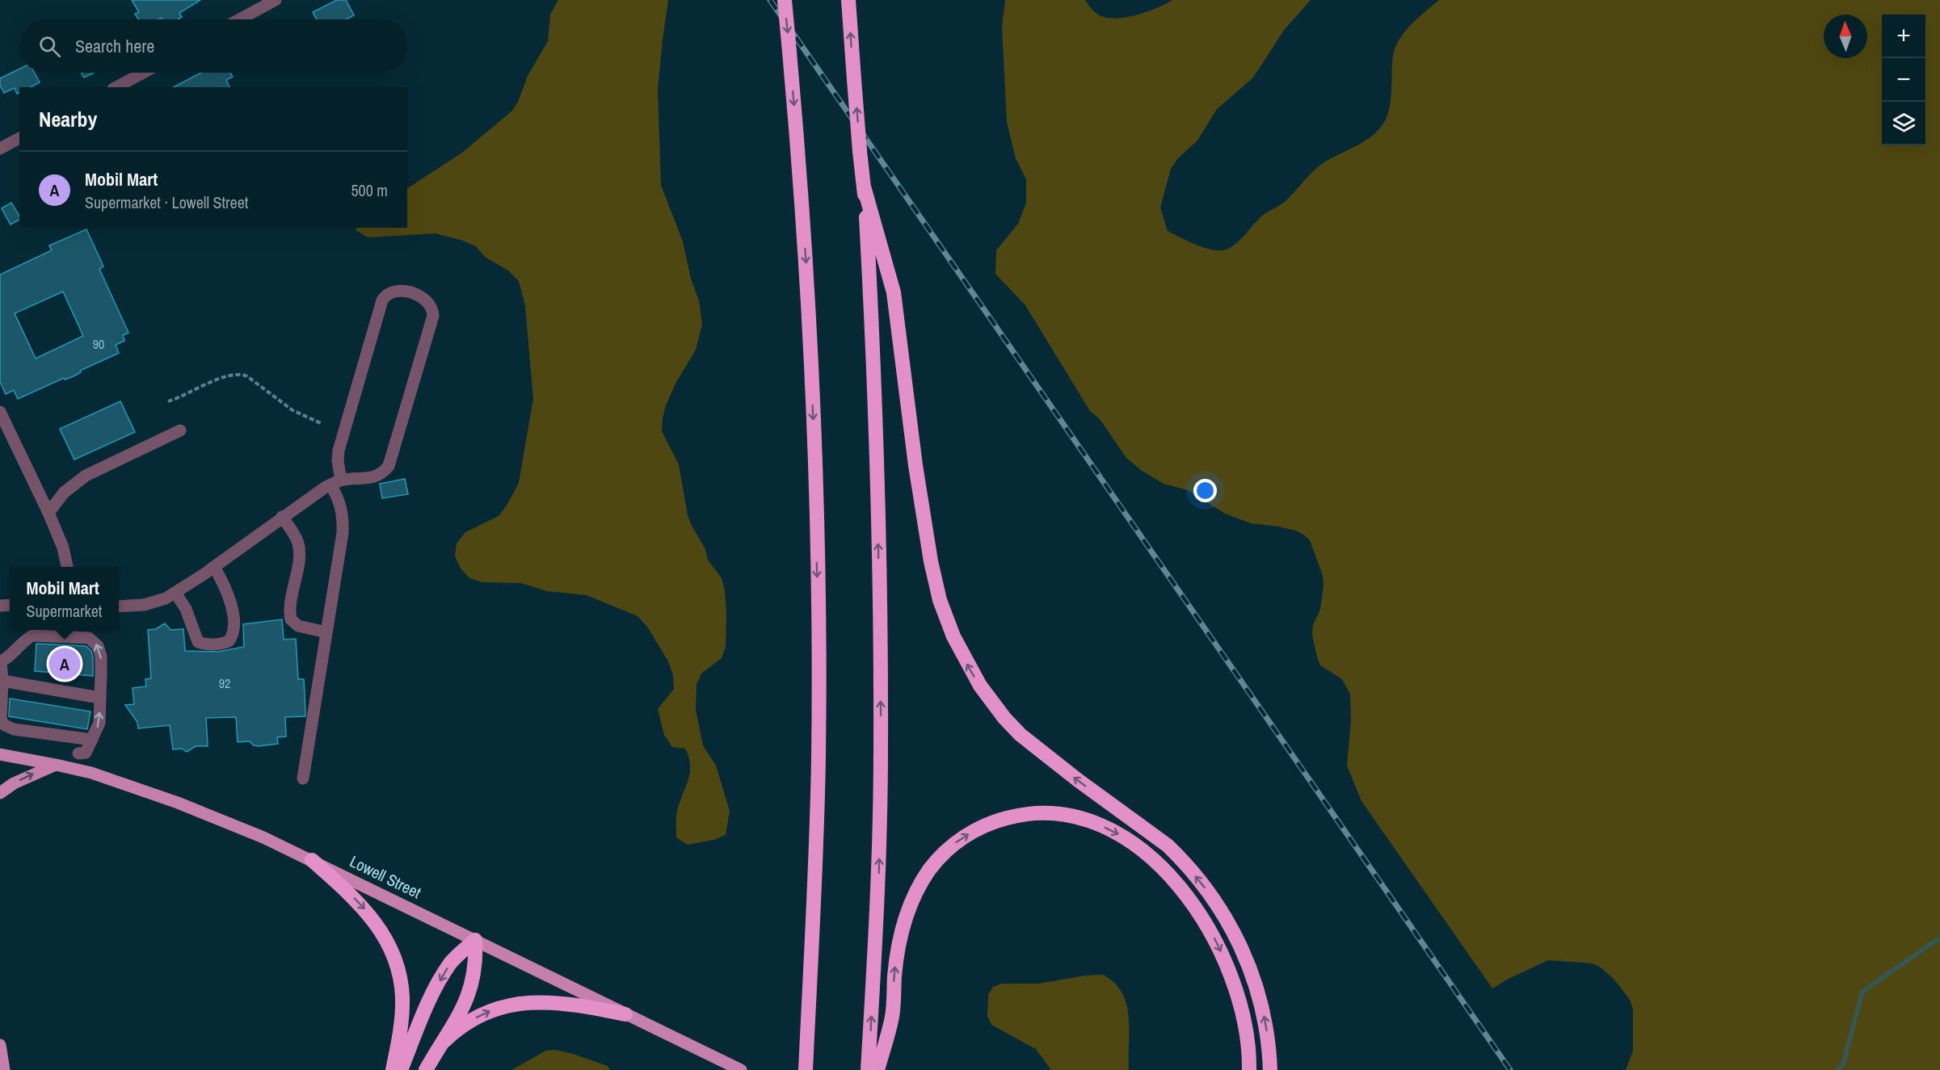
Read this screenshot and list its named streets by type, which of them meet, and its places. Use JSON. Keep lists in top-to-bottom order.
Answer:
{
  "streets": {
    "main road": ["Lowell Street"]
  },
  "house_numbers": ["90", "92"],
  "north": "top",
  "page": {
    "map_buttons": ["+", "−"],
    "search": "Search here",
    "heading": "Nearby",
    "list": [
      {
        "mark": "A",
        "name": "Mobil Mart",
        "note": "Supermarket · Lowell Street",
        "value": "500 m"
      }
    ],
    "popup": ["Mobil Mart", "Supermarket"],
    "pins": "A"
  }
}
